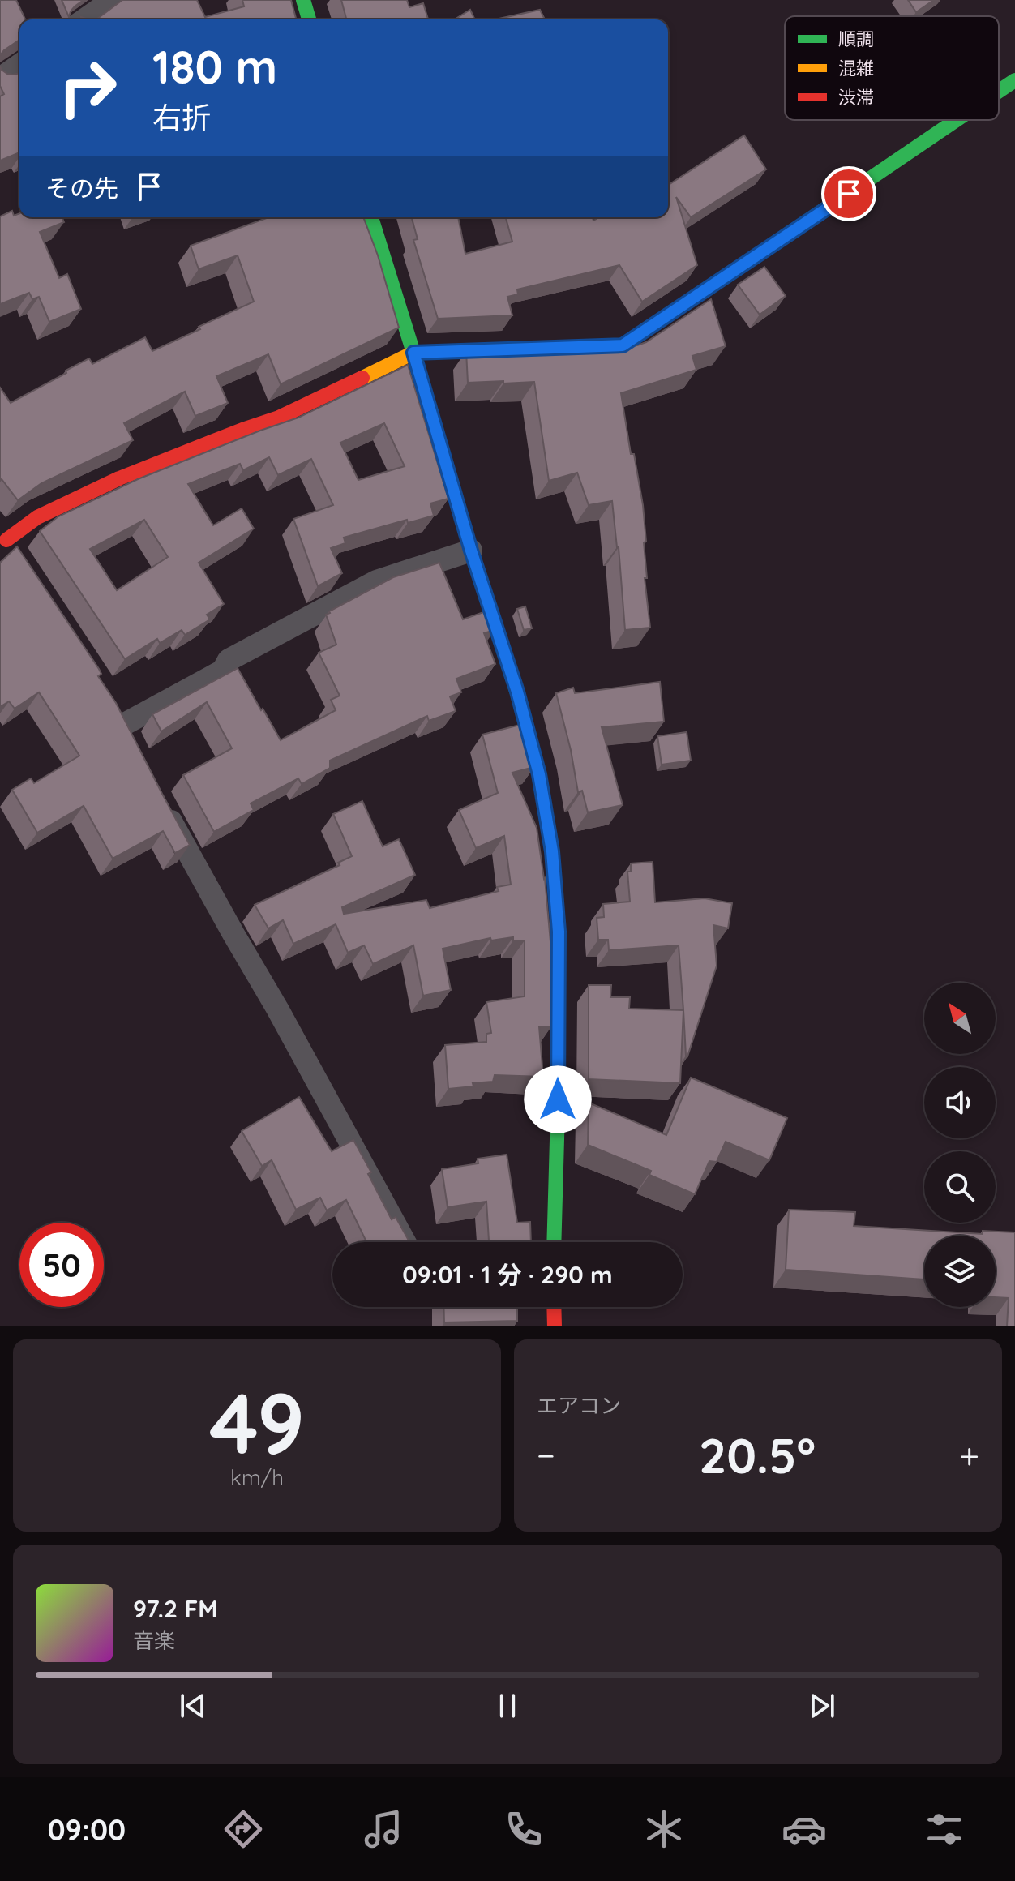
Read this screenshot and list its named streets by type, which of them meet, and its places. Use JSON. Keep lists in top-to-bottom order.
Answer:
{
  "legend": ["順調", "混雑", "渋滞"],
  "north": "top left",
  "page": {
    "turn": ["180 m", "右折"],
    "then": "その先",
    "limit": "50",
    "trip": "09:01 · 1 分 · 290 m",
    "tile": [
      ["49", "km/h"],
      "エアコン"
    ],
    "heat": ["−", "20.5°", "+"],
    "song": ["97.2 FM", "音楽"],
    "tabs": "09:00"
  }
}
